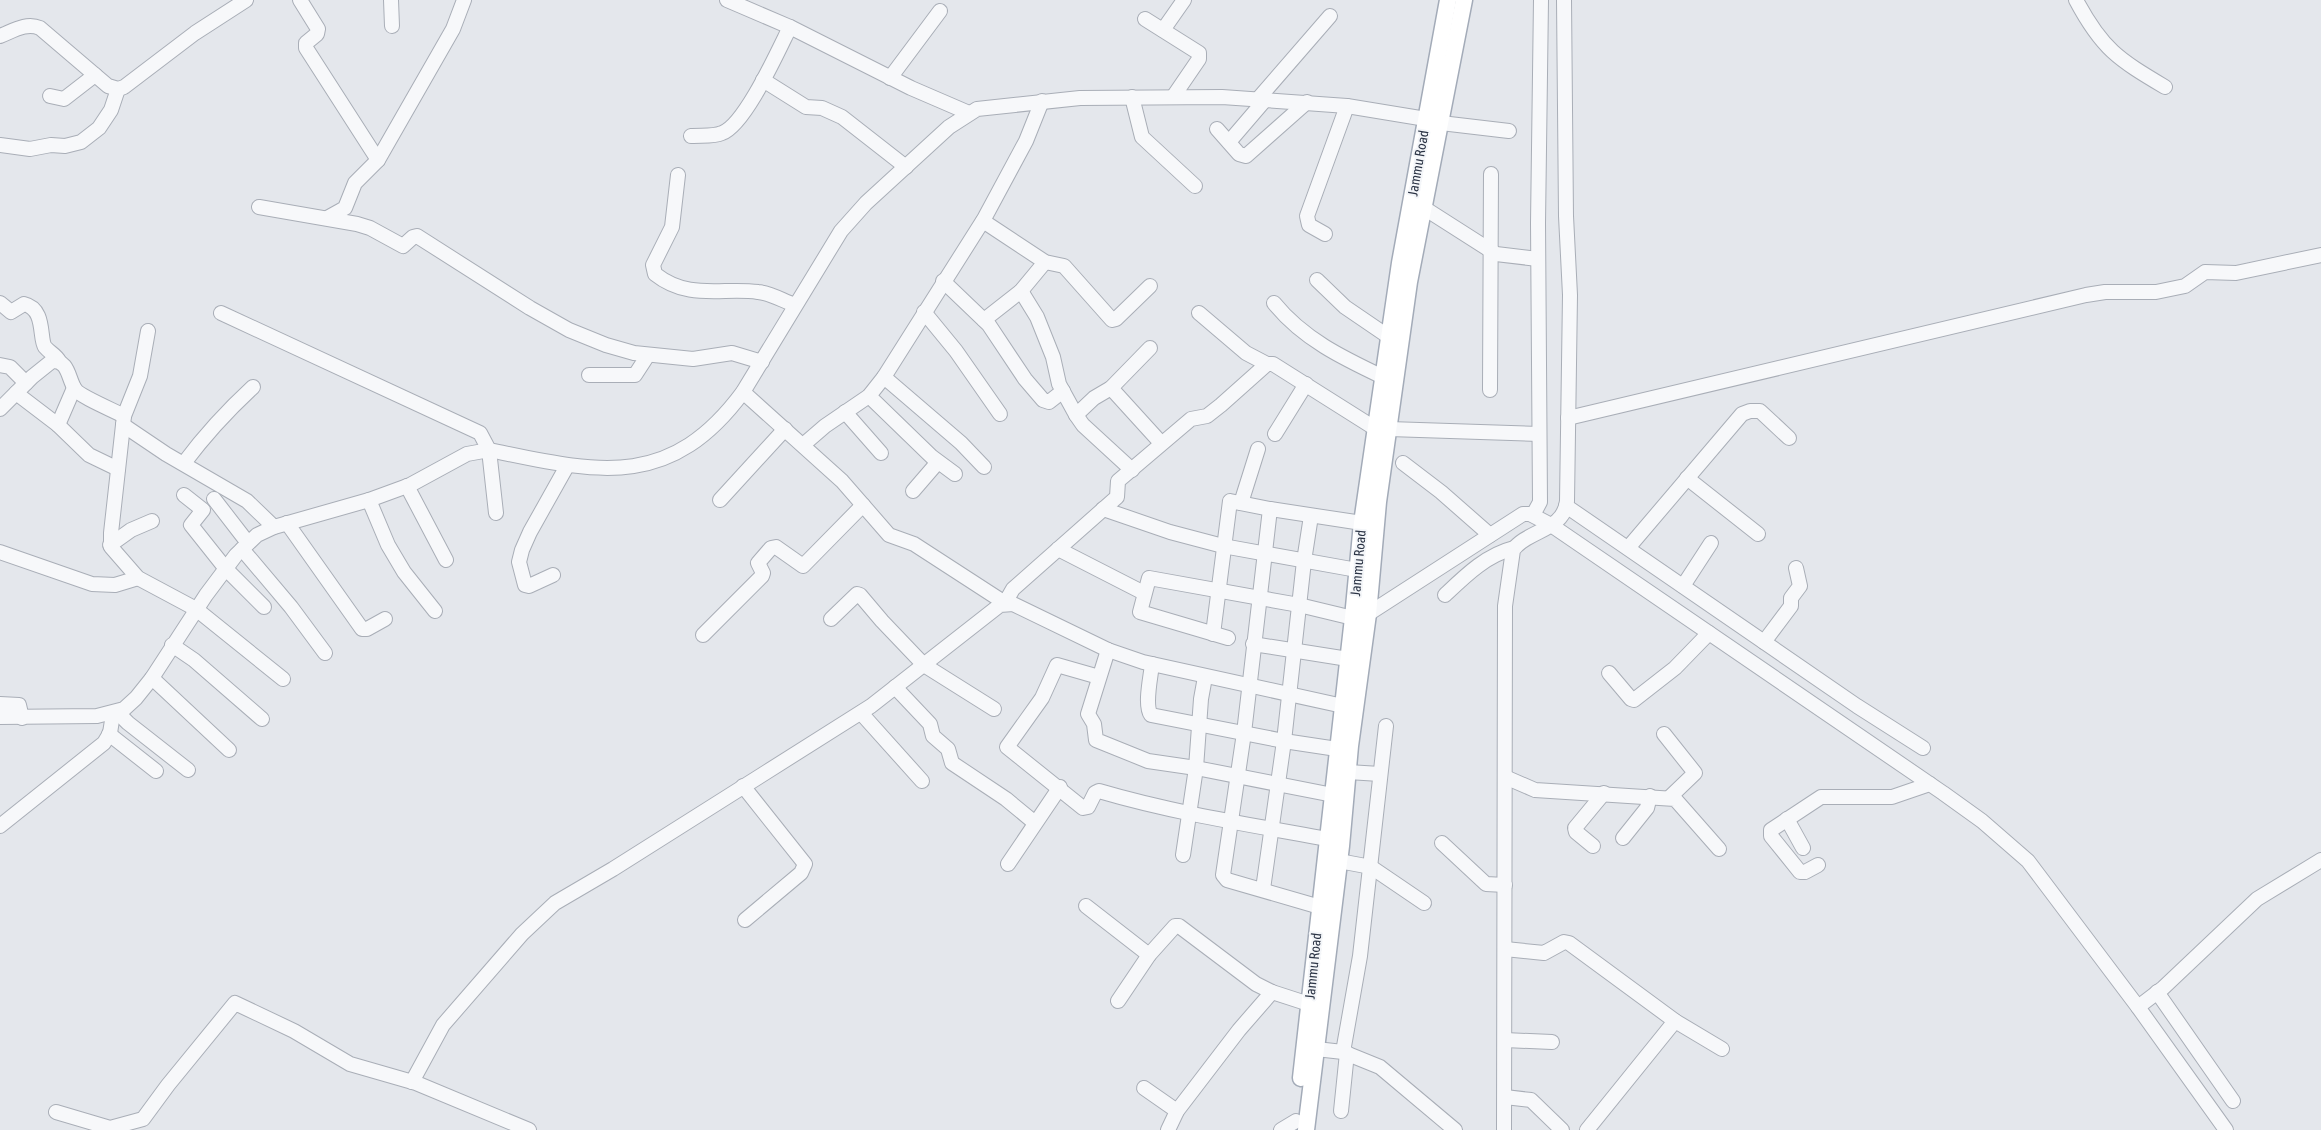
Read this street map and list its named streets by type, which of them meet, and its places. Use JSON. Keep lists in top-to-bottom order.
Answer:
{
  "streets": {
    "main road": ["Jammu Road"]
  }
}
